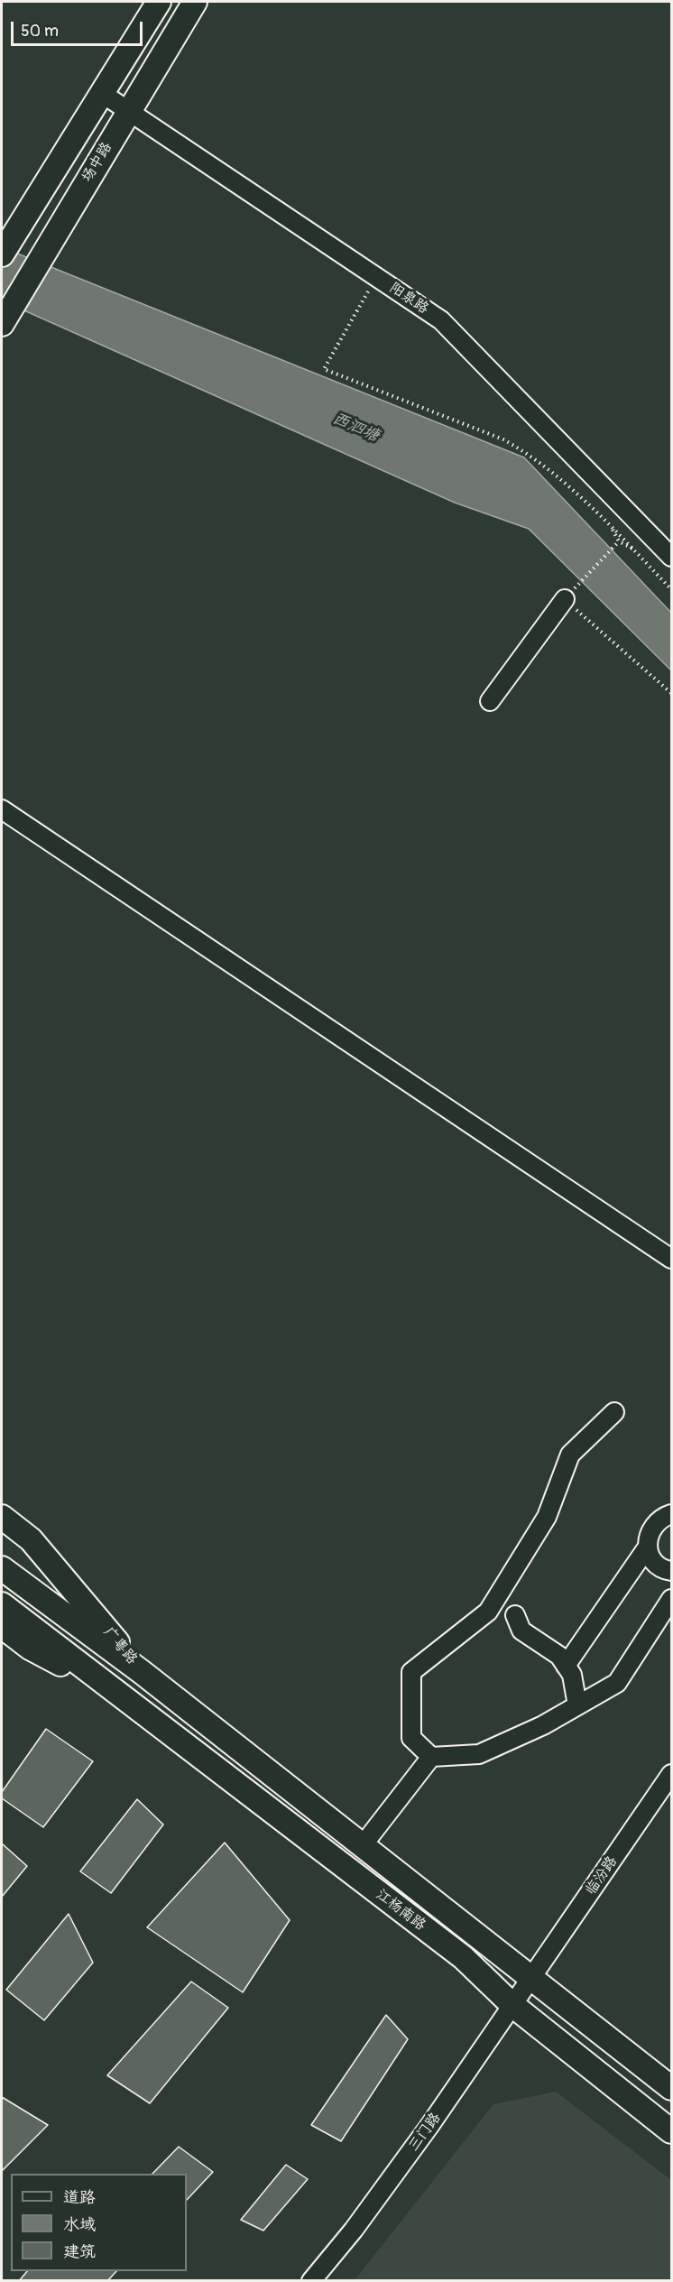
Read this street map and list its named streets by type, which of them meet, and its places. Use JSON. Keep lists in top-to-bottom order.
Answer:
{
  "streets": {
    "main road": ["场中路", "广粤路", "江杨南路"],
    "street": ["阳泉路", "临汾路", "三门路"]
  },
  "crossings": [
    ["场中路", "阳泉路"],
    ["广粤路", "江杨南路"],
    ["临汾路", "江杨南路"],
    ["临汾路", "三门路"],
    ["江杨南路", "三门路"]
  ],
  "water": ["西泗塘"],
  "legend": ["道路", "水域", "建筑"],
  "scale_bar": "50 m"
}
